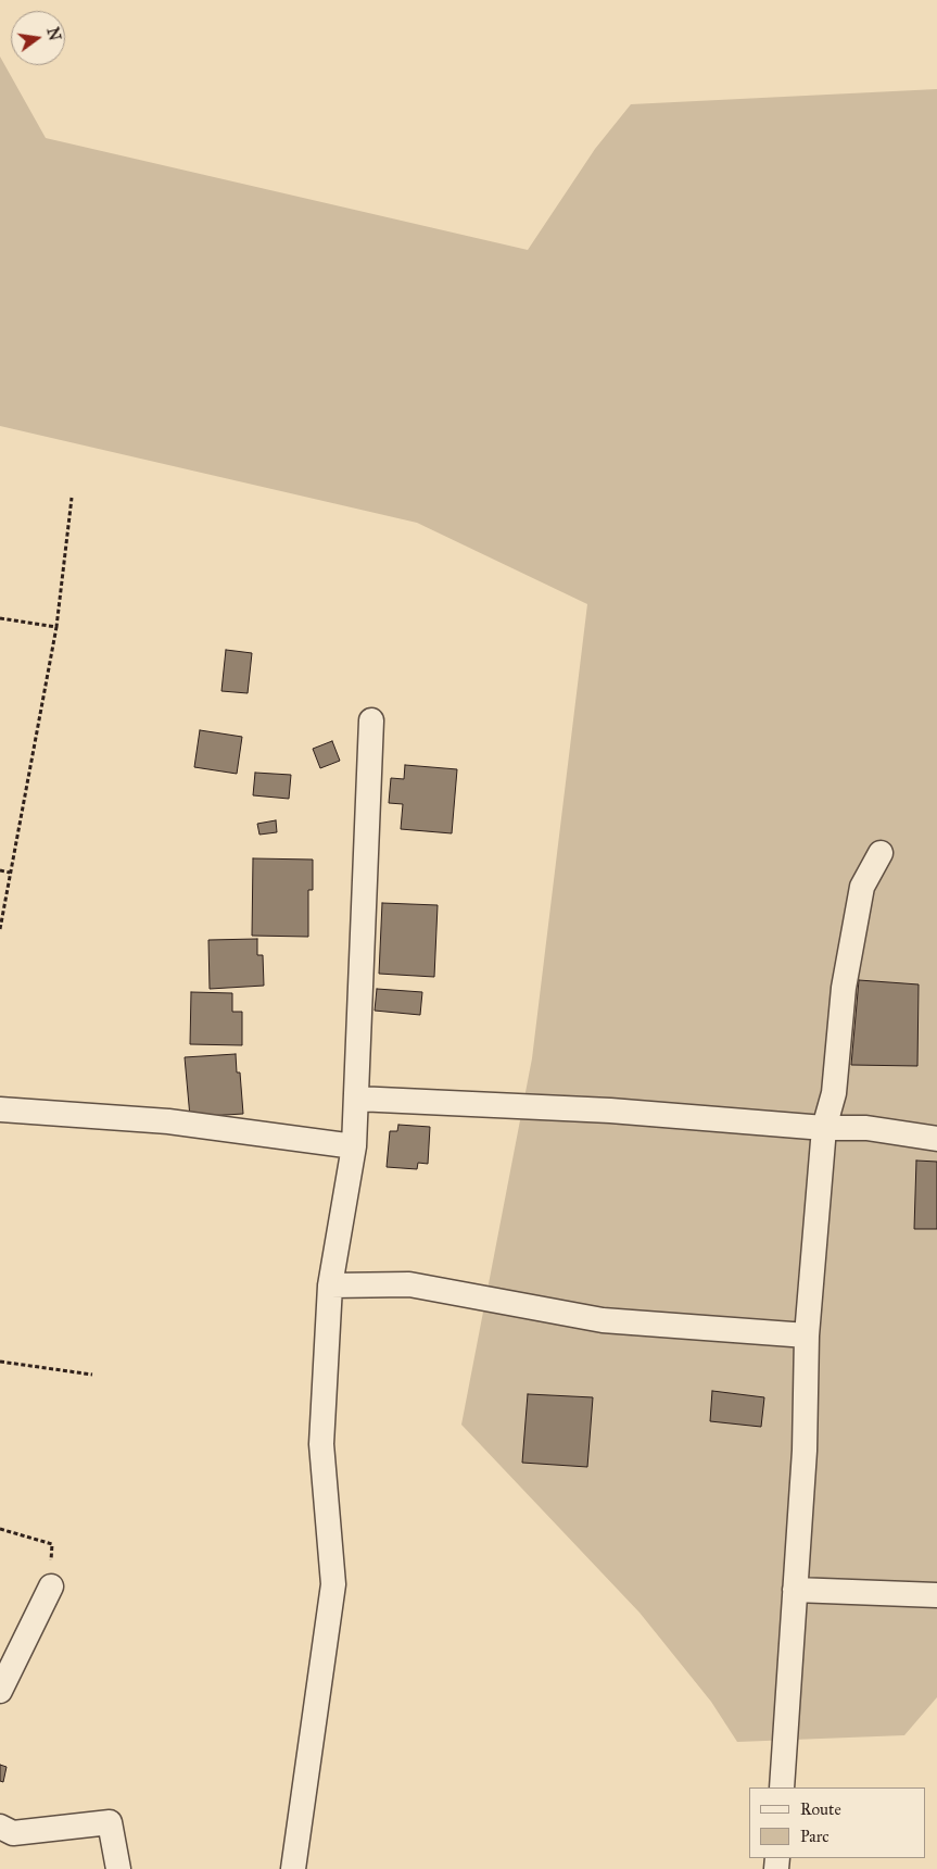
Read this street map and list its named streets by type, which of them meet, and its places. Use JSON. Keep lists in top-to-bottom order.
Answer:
{
  "legend": ["Route", "Parc"],
  "north": "right"
}
